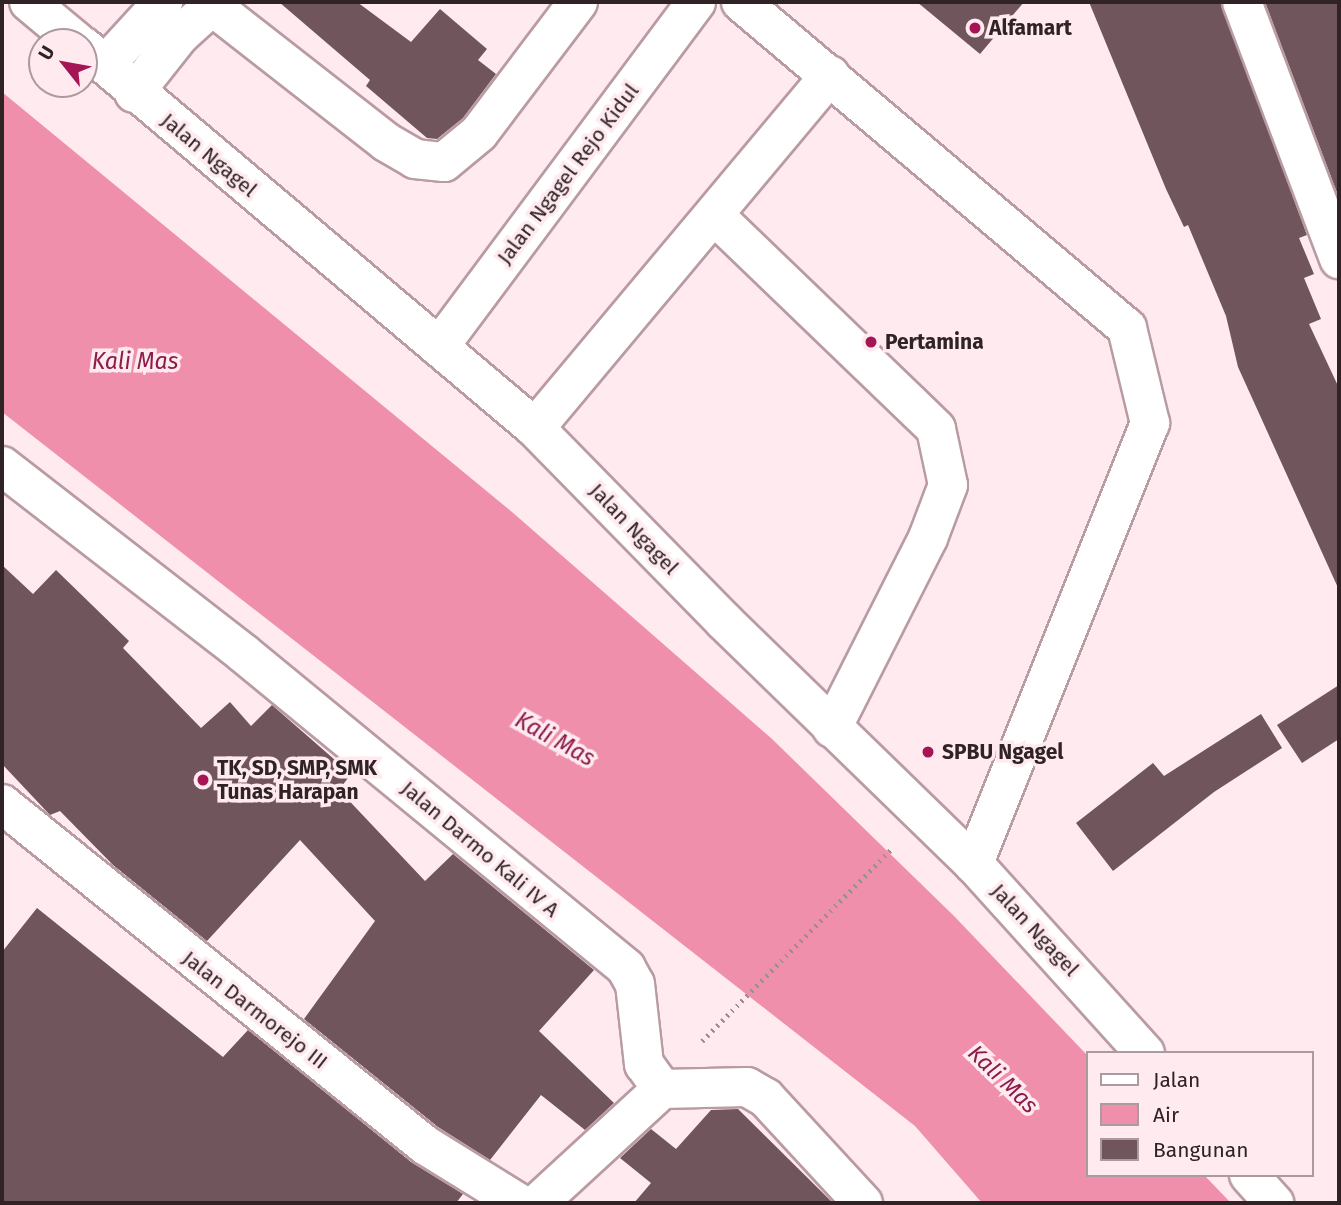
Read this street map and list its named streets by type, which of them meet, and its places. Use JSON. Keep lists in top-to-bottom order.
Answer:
{
  "streets": {
    "main road": [
      "Jalan Ngagel",
      "Jalan Ngagel Rejo Kidul",
      "Jalan Darmo Kali IV A",
      "Jalan Darmorejo III"
    ]
  },
  "crossings": [
    ["Jalan Ngagel", "Jalan Ngagel Rejo Kidul"]
  ],
  "water": ["Kali Mas"],
  "places": [
    "Alfamart",
    "Pertamina",
    "SPBU Ngagel",
    "TK, SD, SMP, SMK Tunas Harapan"
  ],
  "legend": ["Jalan", "Air", "Bangunan"],
  "north": "top left"
}
